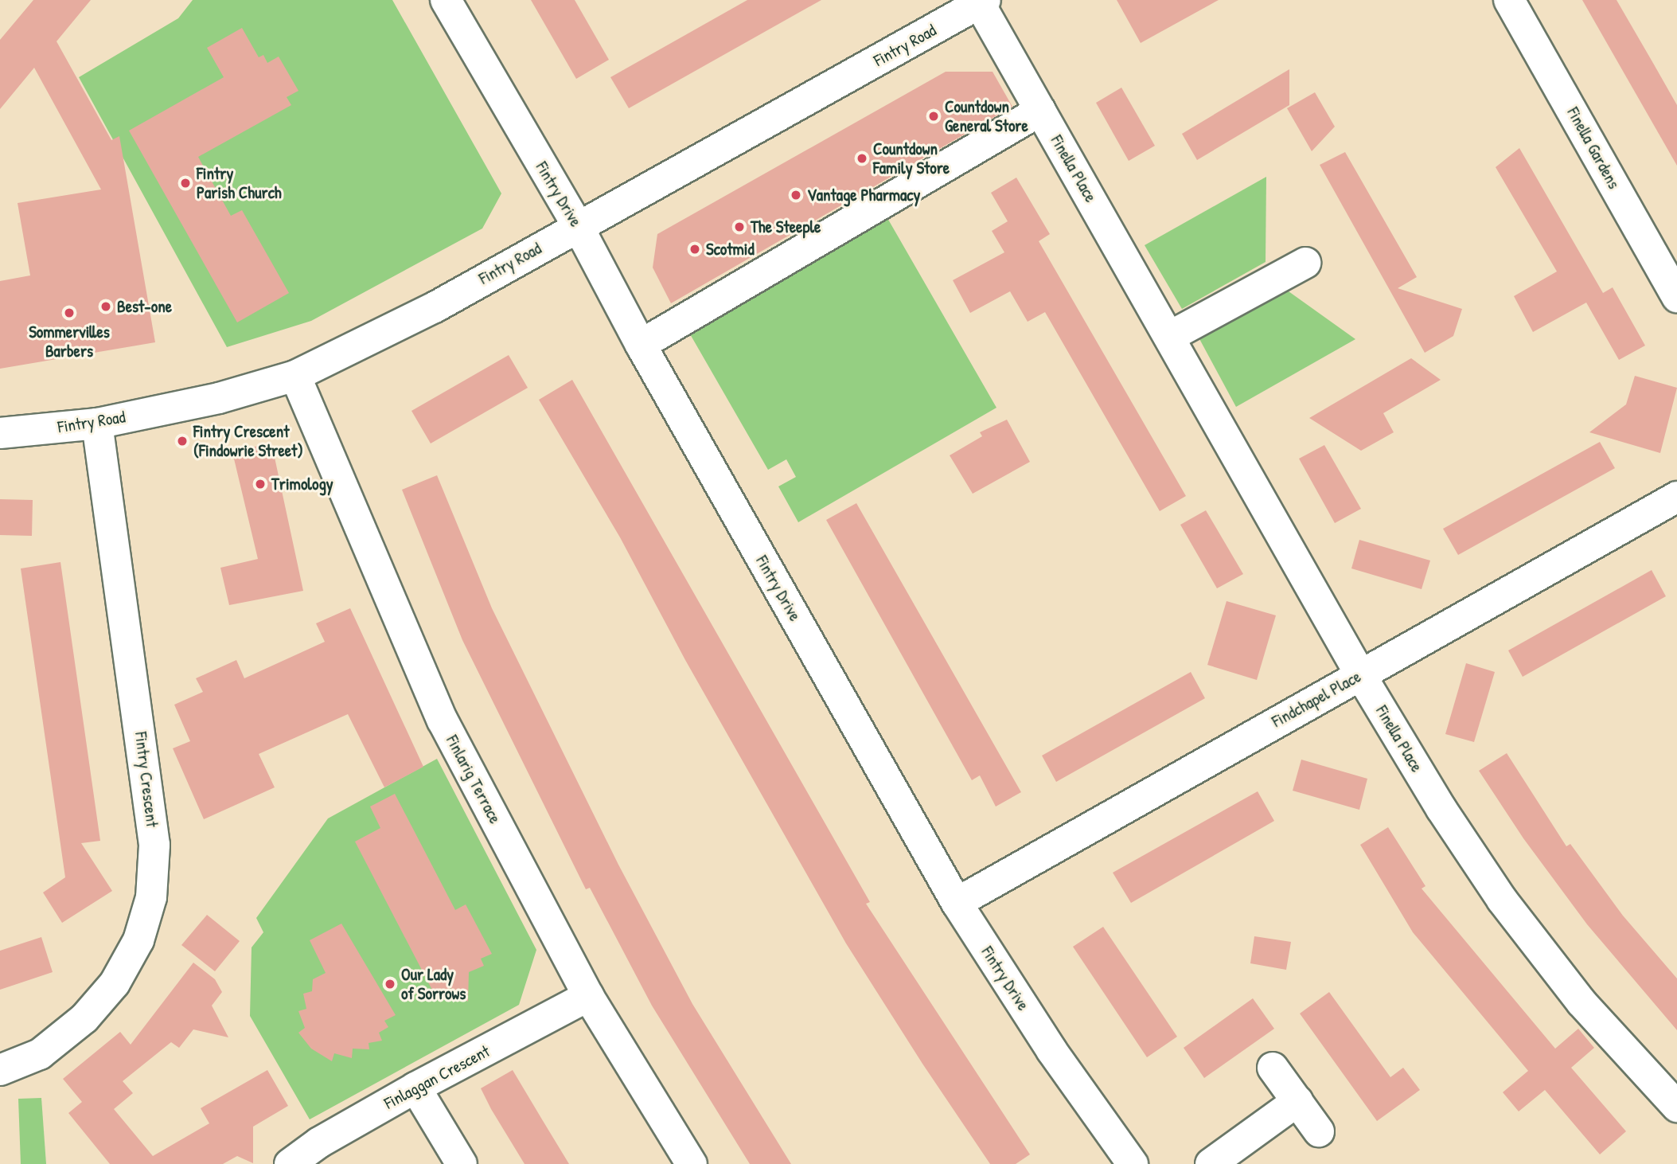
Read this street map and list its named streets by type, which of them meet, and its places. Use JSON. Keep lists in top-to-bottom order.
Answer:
{
  "streets": {
    "street": [
      "Fintry Road",
      "Finella Gardens",
      "Finella Place",
      "Fintry Drive",
      "Findchapel Place",
      "Fintry Crescent",
      "Finlarig Terrace",
      "Finlaggan Crescent"
    ]
  },
  "crossings": [
    ["Fintry Road", "Finella Place"],
    ["Fintry Road", "Fintry Drive"],
    ["Fintry Road", "Fintry Crescent"],
    ["Fintry Road", "Finlarig Terrace"],
    ["Finella Place", "Findchapel Place"],
    ["Fintry Drive", "Findchapel Place"],
    ["Finlarig Terrace", "Finlaggan Crescent"]
  ],
  "places": [
    "Countdown General Store",
    "Countdown Family Store",
    "Fintry Parish Church",
    "Vantage Pharmacy",
    "The Steeple",
    "Scotmid",
    "Best-one",
    "Sommervilles Barbers",
    "Fintry Crescent (Findowrie Street)",
    "Trimology",
    "Our Lady of Sorrows"
  ]
}
